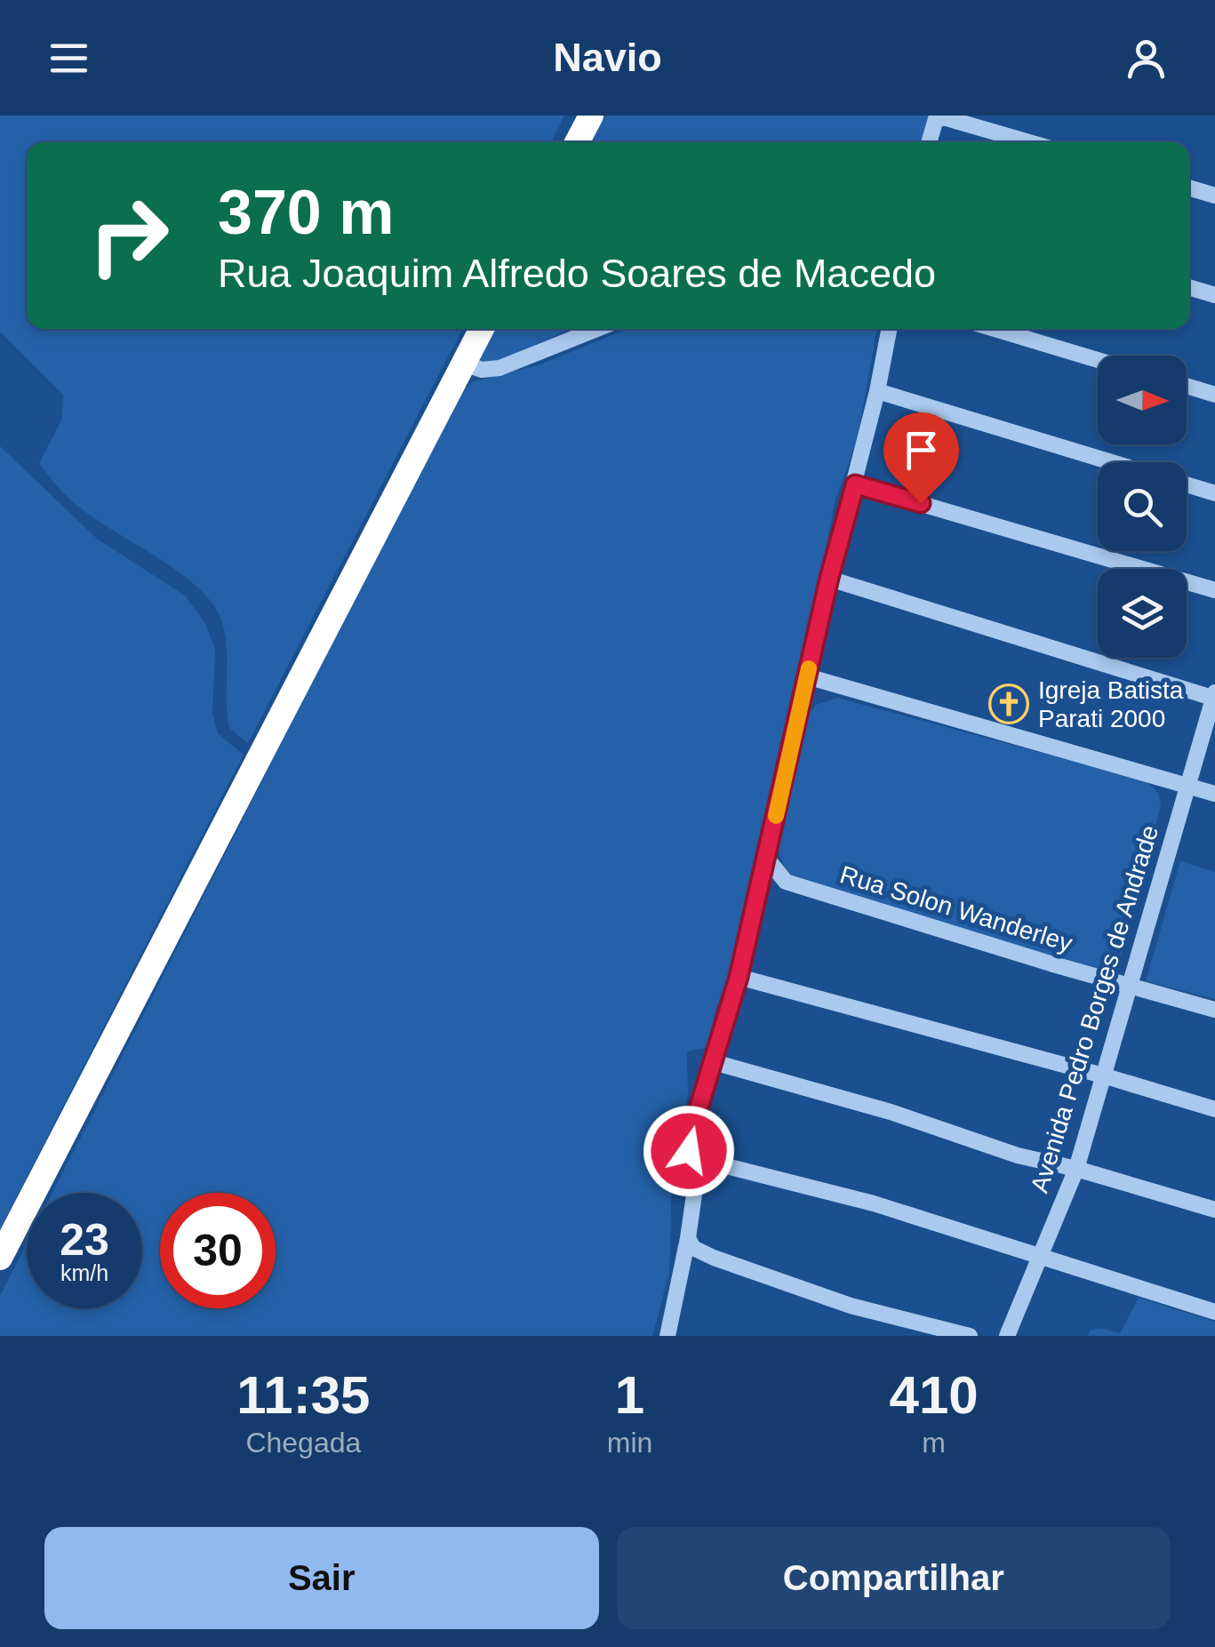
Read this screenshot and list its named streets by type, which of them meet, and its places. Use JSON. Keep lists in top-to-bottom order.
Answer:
{
  "streets": {
    "street": ["Rua Solon Wanderley", "Avenida Pedro Borges de Andrade"]
  },
  "crossings": [
    ["Rua Solon Wanderley", "Avenida Pedro Borges de Andrade"]
  ],
  "places": {
    "church": ["Igreja Batista Parati 2000"]
  },
  "north": "right",
  "page": {
    "header": "Navio",
    "turn": ["370 m", "Rua Joaquim Alfredo Soares de Macedo"],
    "speed": "23 km/h",
    "limit": "30",
    "eta": [
      "11:35",
      "Chegada",
      "1",
      "min",
      "410",
      "m"
    ],
    "buttons": ["Sair", "Compartilhar"]
  }
}
